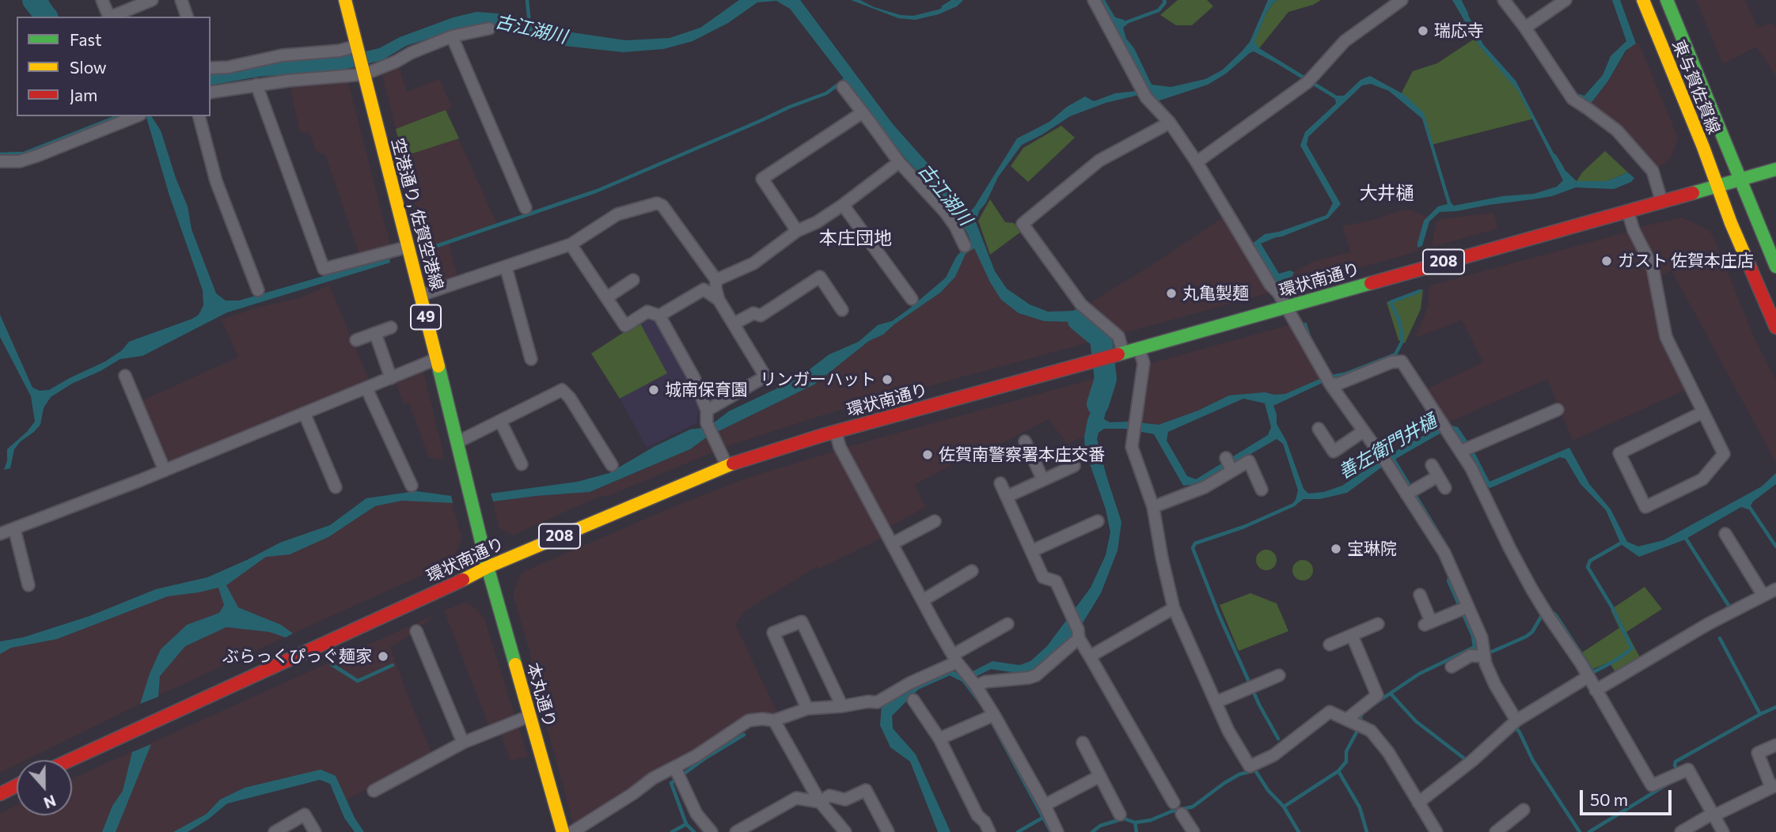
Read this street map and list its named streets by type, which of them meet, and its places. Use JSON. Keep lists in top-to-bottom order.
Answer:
{
  "streets": {
    "main road": [
      "東与賀佐賀線",
      "空港通り, 佐賀空港線",
      "208",
      "環状南通り",
      "49",
      "本丸通り"
    ]
  },
  "crossings": [
    ["東与賀佐賀線", "環状南通り"],
    ["空港通り, 佐賀空港線", "環状南通り"],
    ["空港通り, 佐賀空港線", "本丸通り"],
    ["環状南通り", "本丸通り"]
  ],
  "districts": ["大井樋", "本庄団地"],
  "water": ["古江湖川", "善左衛門井樋"],
  "places": [
    "瑞応寺",
    "ガスト 佐賀本庄店",
    "丸亀製麺",
    "リンガーハット",
    "城南保育園",
    "佐賀南警察署本庄交番",
    "宝琳院",
    "ぶらっくぴっぐ麺家"
  ],
  "legend": ["Fast", "Slow", "Jam"],
  "scale_bar": "50 m",
  "north": "bottom"
}
